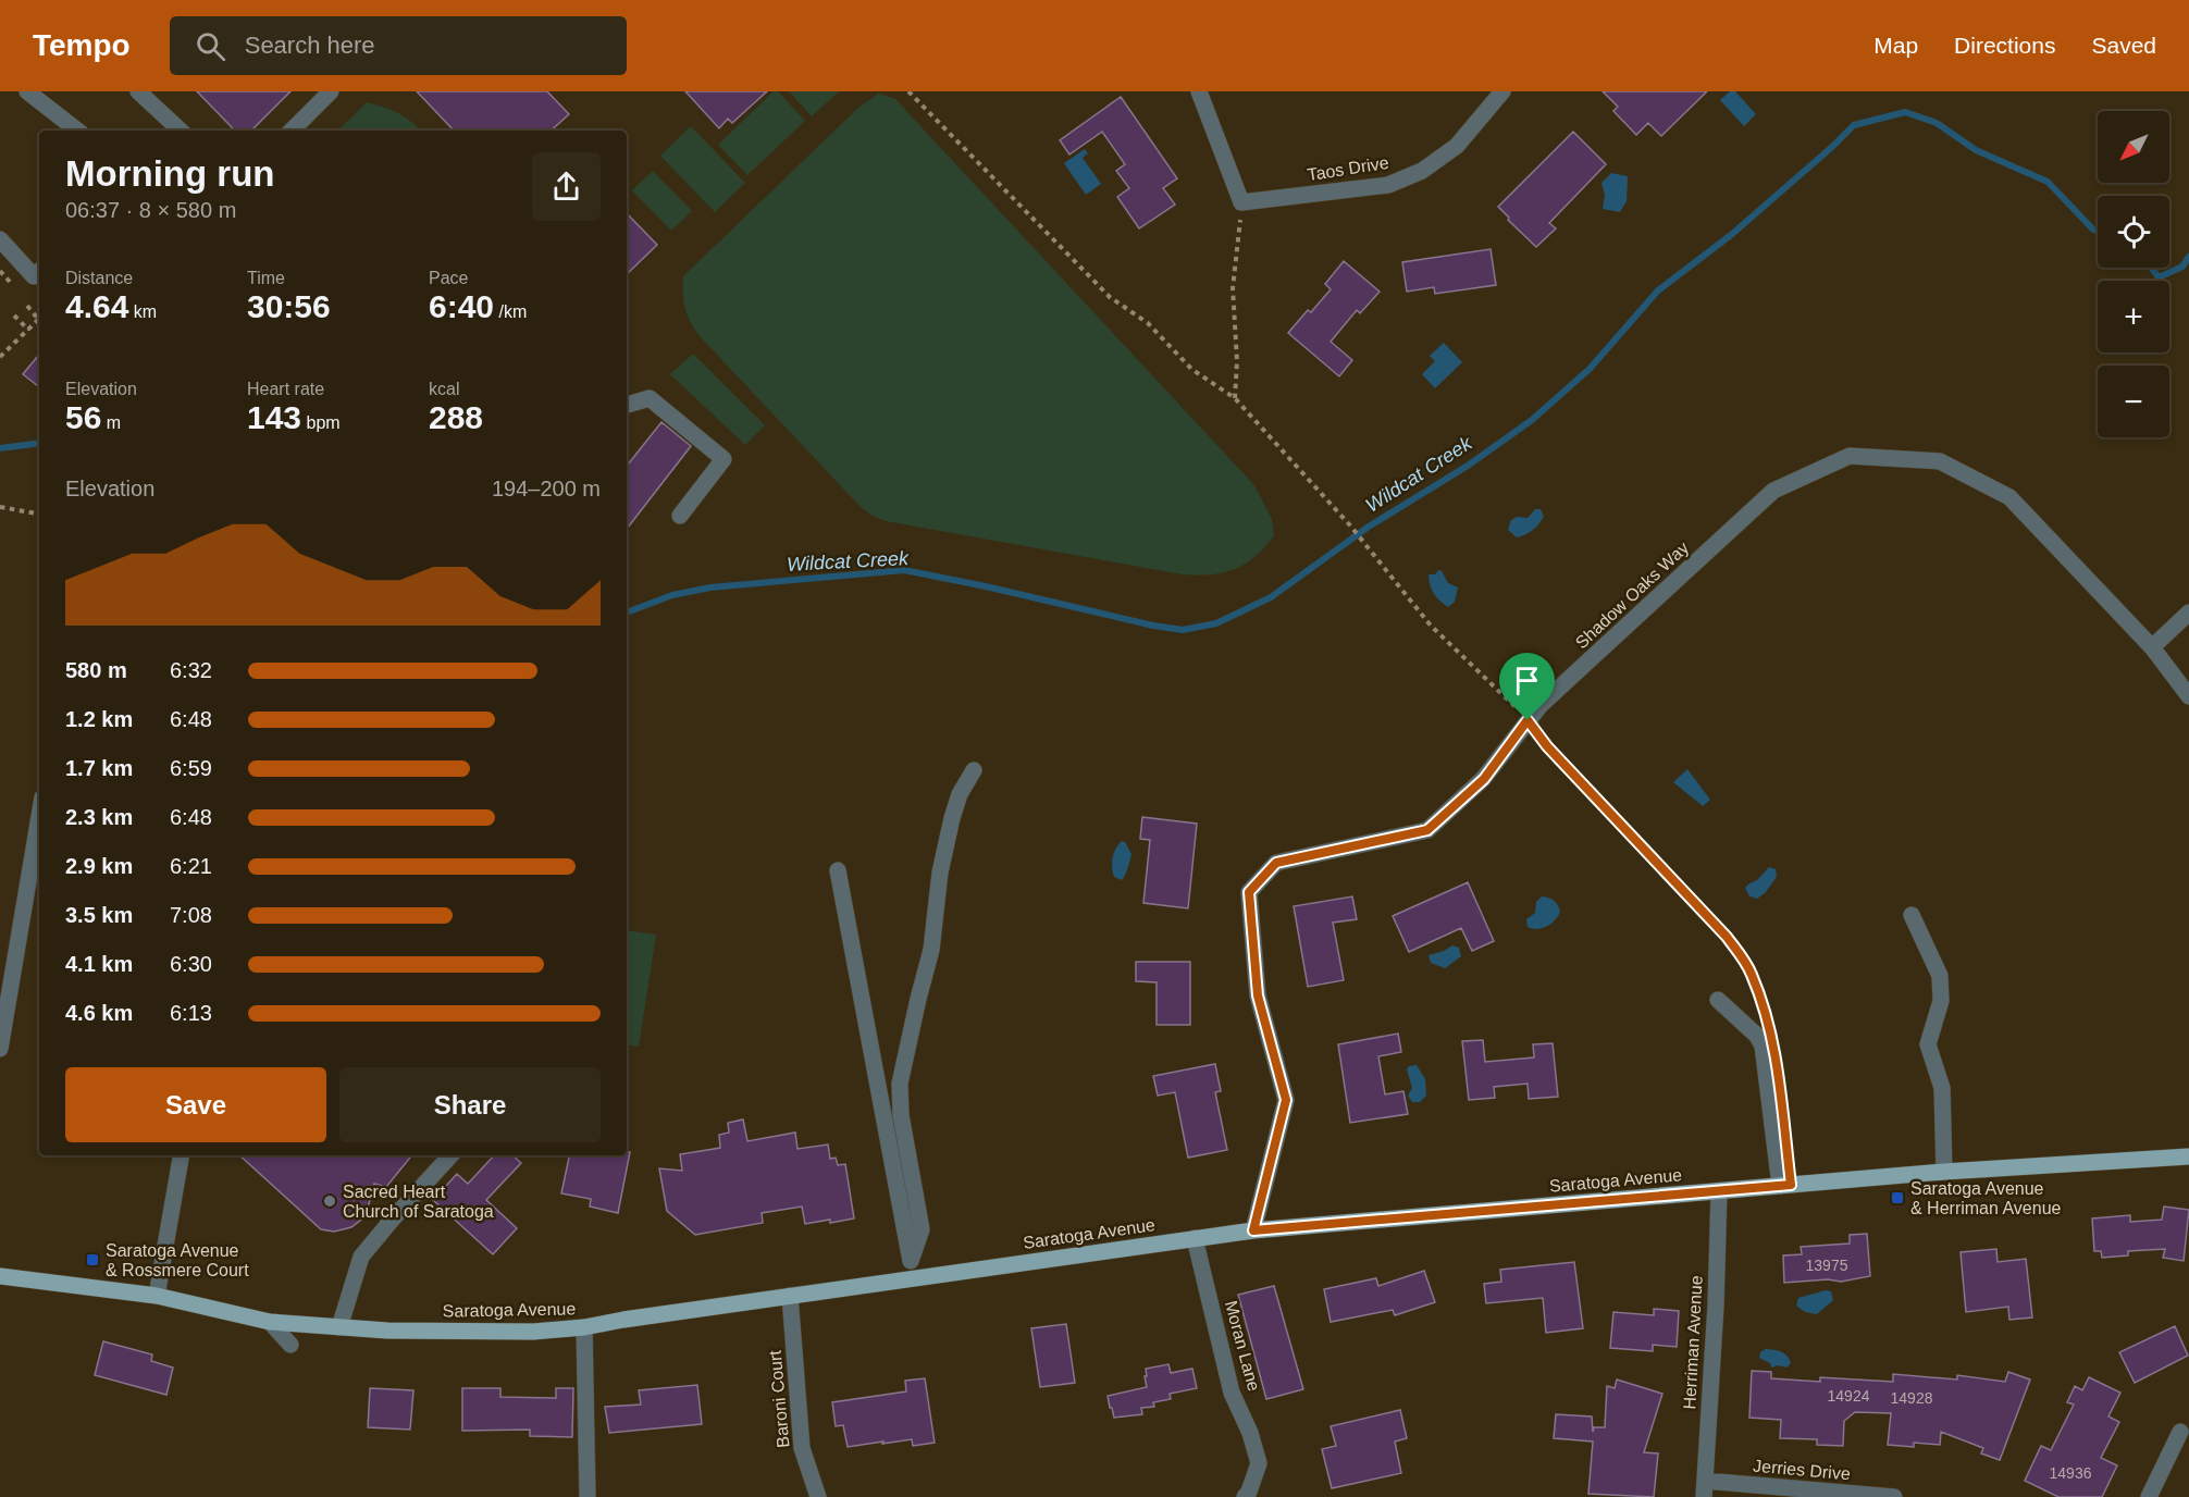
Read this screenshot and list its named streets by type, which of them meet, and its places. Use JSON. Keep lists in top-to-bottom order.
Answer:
{
  "streets": {
    "main road": ["Saratoga Avenue"],
    "street": [
      "Taos Drive",
      "Shadow Oaks Way",
      "Herriman Avenue",
      "Moran Lane",
      "Baroni Court",
      "Jerries Drive"
    ]
  },
  "crossings": [
    ["Shadow Oaks Way", "Saratoga Avenue"],
    ["Saratoga Avenue", "Herriman Avenue"],
    ["Saratoga Avenue", "Moran Lane"],
    ["Saratoga Avenue", "Baroni Court"],
    ["Herriman Avenue", "Jerries Drive"]
  ],
  "water": ["Wildcat Creek"],
  "places": {
    "transit": ["Saratoga Avenue & Herriman Avenue", "Saratoga Avenue & Rossmere Court"],
    "other": ["Sacred Heart Church of Saratoga"]
  },
  "house_numbers": [
    "13975",
    "14924",
    "14928",
    "14936"
  ],
  "north": "bottom left",
  "page": {
    "header": "Tempo",
    "search": "Search here",
    "nav": ["Map", "Directions", "Saved"],
    "map_buttons": ["+", "−"],
    "heading": ["Morning run", "06:37 · 8 × 580 m"],
    "stats": [
      ["Distance", "4.64 km"],
      ["Time", "30:56"],
      ["Pace", "6:40 /km"],
      ["Elevation", "56 m"],
      ["Heart rate", "143 bpm"],
      ["kcal", "288"]
    ],
    "chart": ["Elevation", "194–200 m"],
    "list": [
      {
        "name": "580 m",
        "note": "6:32"
      },
      {
        "name": "1.2 km",
        "note": "6:48"
      },
      {
        "name": "1.7 km",
        "note": "6:59"
      },
      {
        "name": "2.3 km",
        "note": "6:48"
      },
      {
        "name": "2.9 km",
        "note": "6:21"
      },
      {
        "name": "3.5 km",
        "note": "7:08"
      },
      {
        "name": "4.1 km",
        "note": "6:30"
      },
      {
        "name": "4.6 km",
        "note": "6:13"
      }
    ],
    "buttons": ["Save", "Share"]
  }
}
